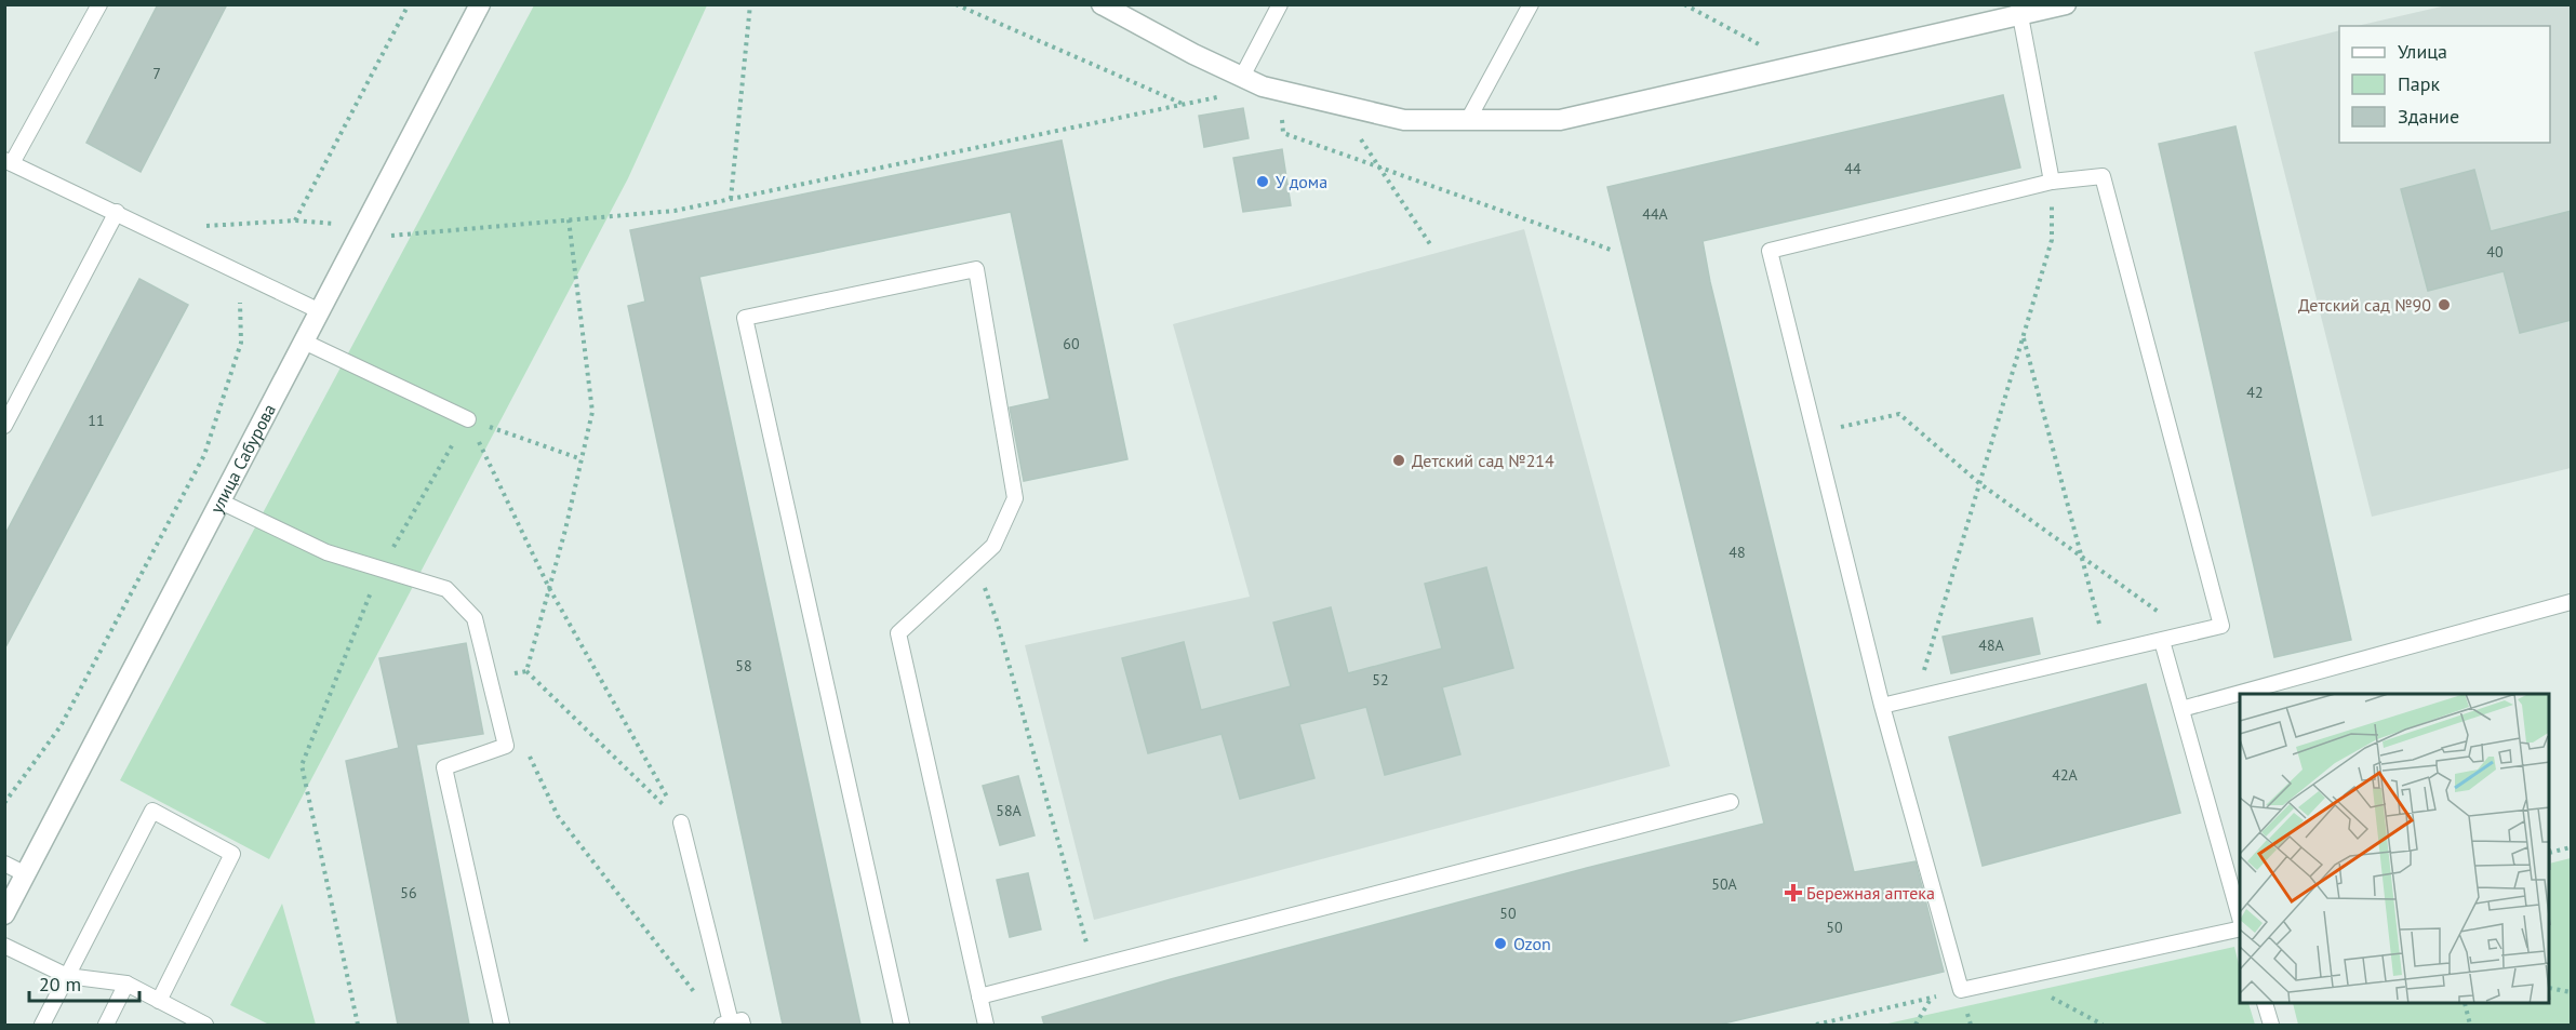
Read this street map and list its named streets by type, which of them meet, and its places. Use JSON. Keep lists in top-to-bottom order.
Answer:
{
  "streets": {
    "street": ["улица Сабурова"]
  },
  "places": {
    "other": [
      "У дома",
      "Детский сад №90",
      "Детский сад №214",
      "Ozon"
    ],
    "health": ["Бережная аптека"]
  },
  "house_numbers": [
    "7",
    "44",
    "44А",
    "40",
    "60",
    "42",
    "11",
    "48",
    "48А",
    "58",
    "52",
    "42А",
    "58А",
    "50А",
    "56",
    "50",
    "50"
  ],
  "legend": ["Улица", "Парк", "Здание"],
  "scale_bar": "20 m"
}
